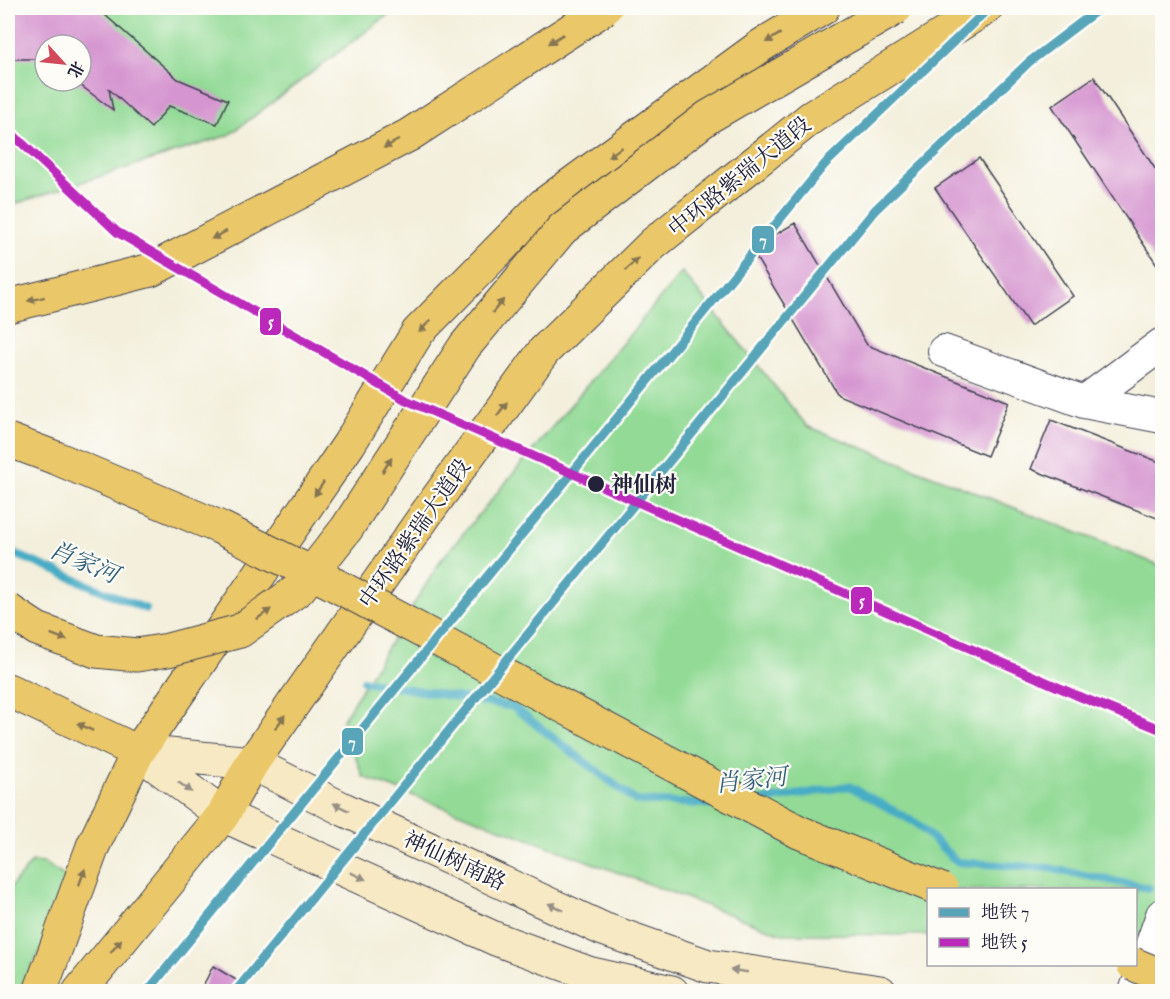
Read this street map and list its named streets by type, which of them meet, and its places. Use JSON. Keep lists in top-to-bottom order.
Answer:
{
  "streets": {
    "main road": ["中环路紫瑞大道段", "神仙树南路"]
  },
  "crossings": [
    ["中环路紫瑞大道段", "神仙树南路"]
  ],
  "water": ["肖家河"],
  "places": ["神仙树"],
  "lines": ["metro line 7", "metro line 5"],
  "legend": ["地铁 7", "地铁 5"],
  "north": "bottom right"
}
